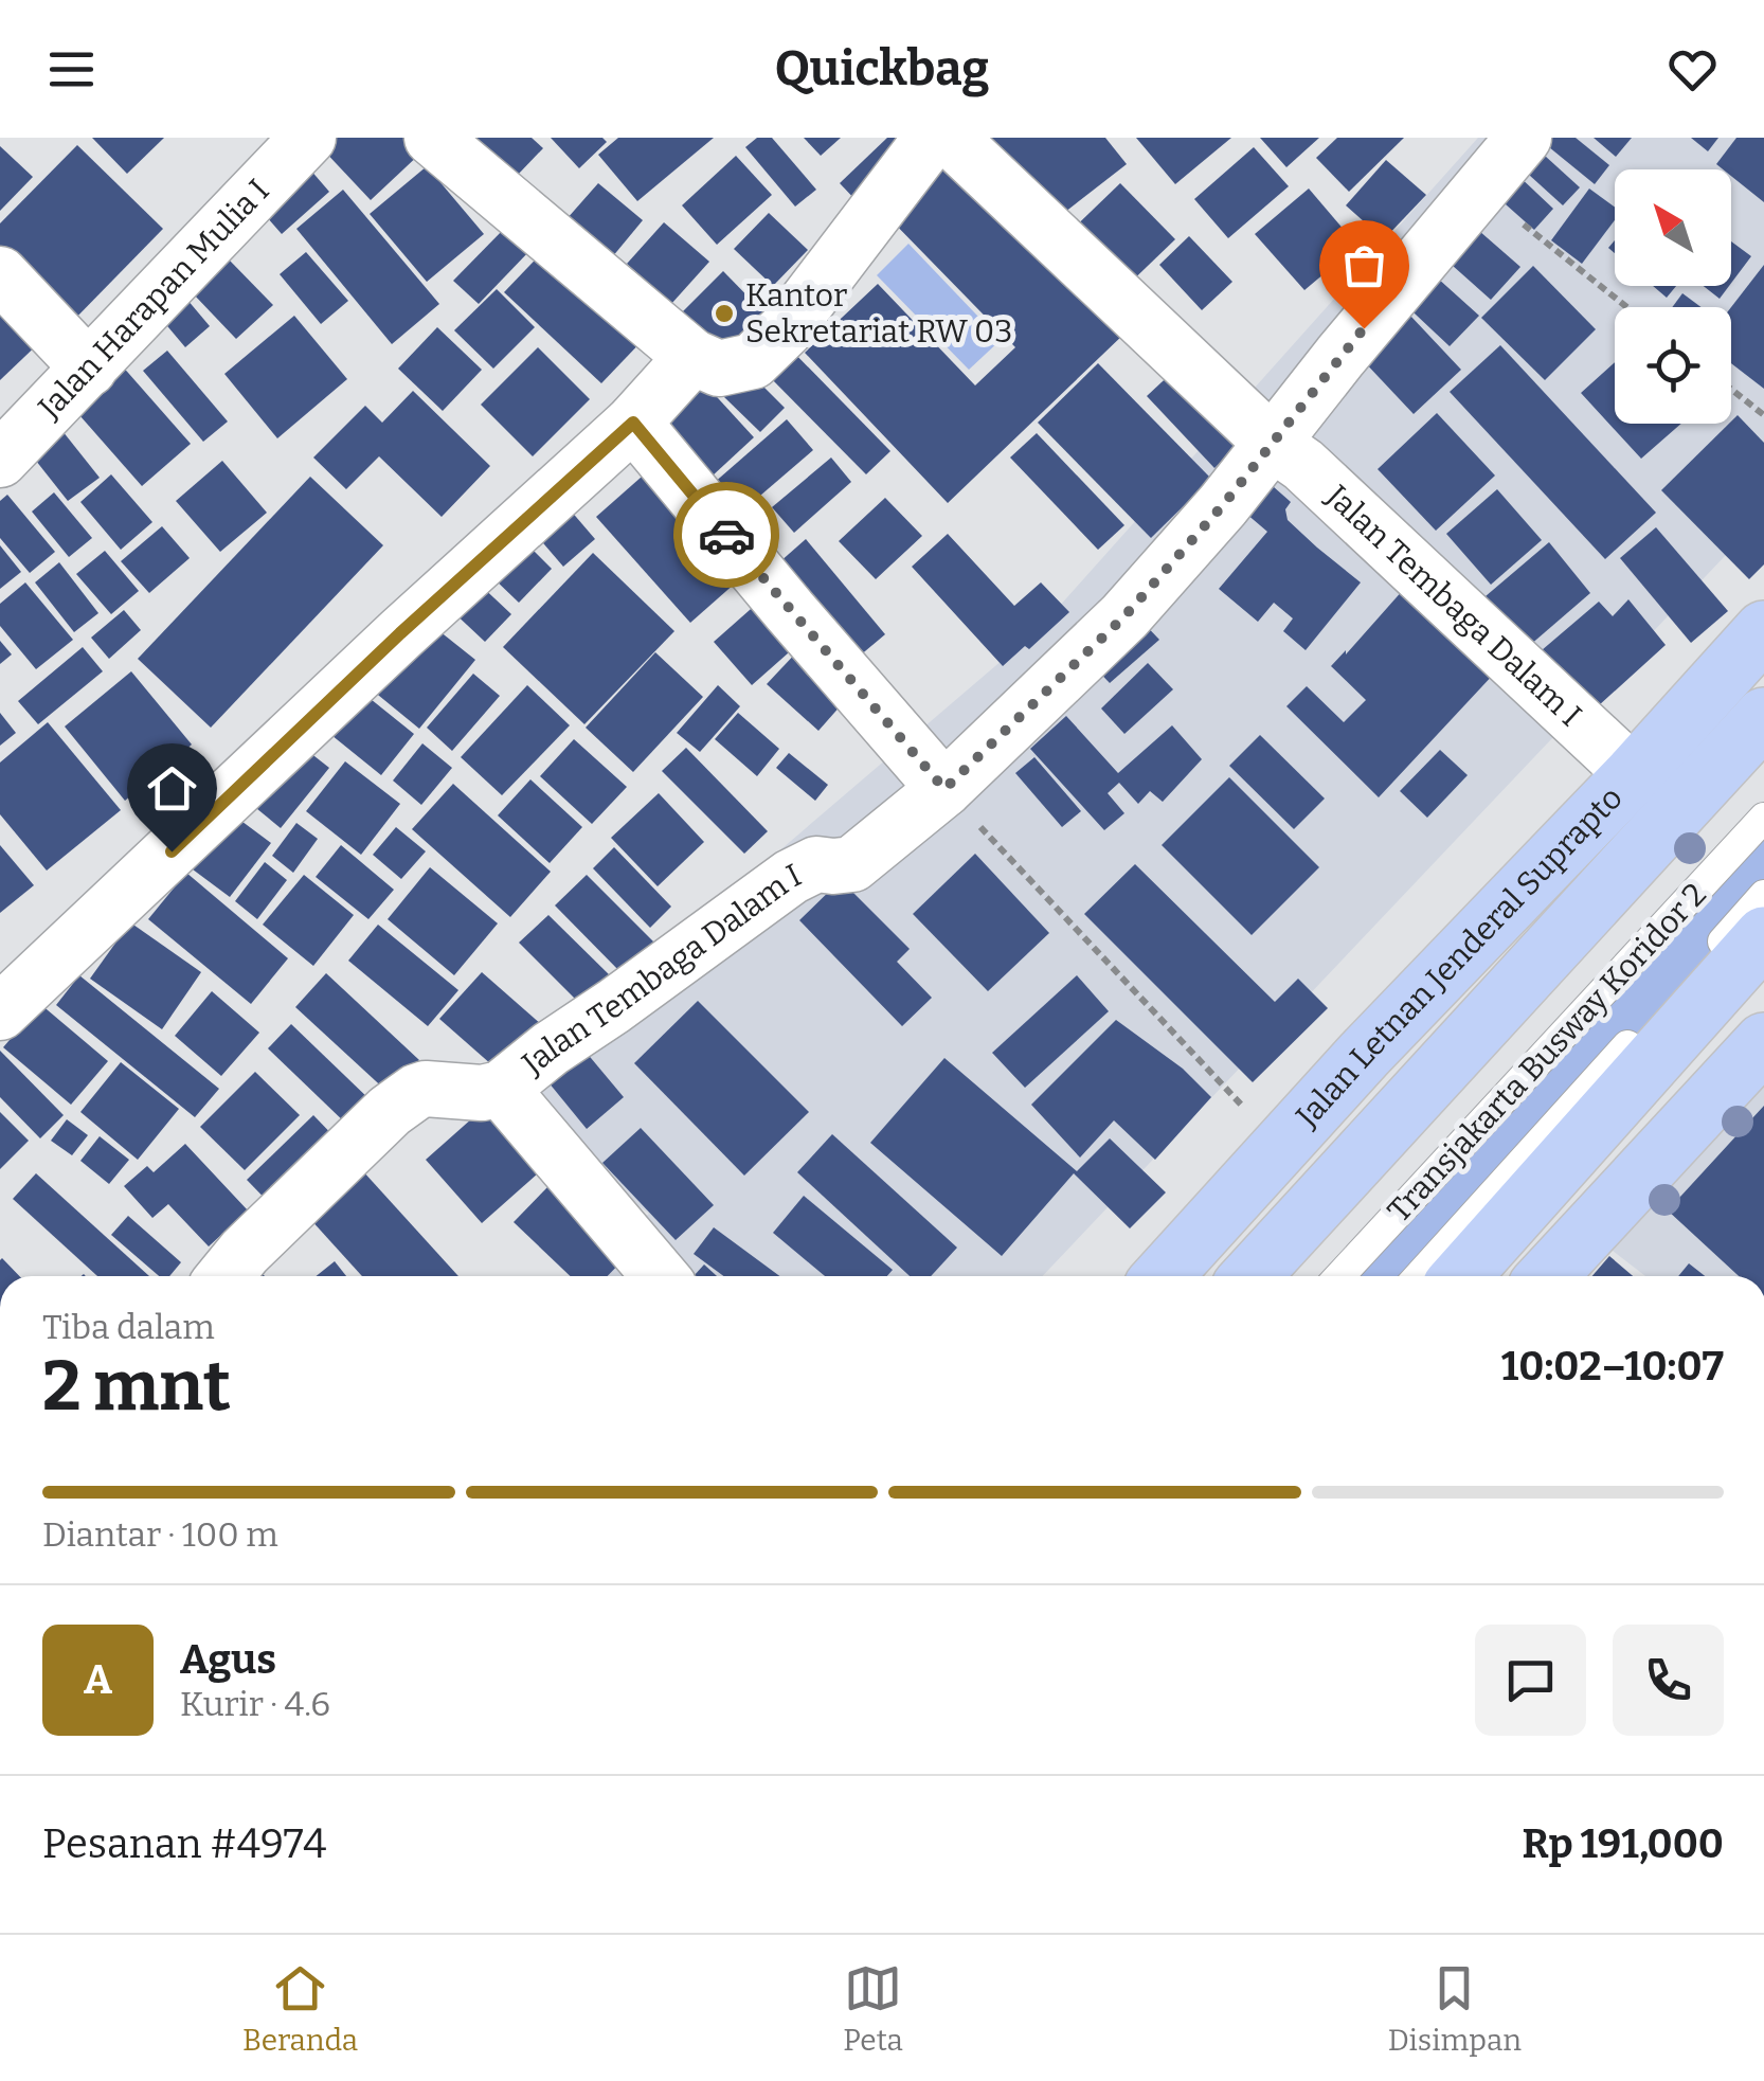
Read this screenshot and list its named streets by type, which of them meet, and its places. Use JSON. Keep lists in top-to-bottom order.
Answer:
{
  "streets": {
    "main road": ["Jalan Letnan Jenderal Suprapto"],
    "street": ["Jalan Harapan Mulia I", "Jalan Tembaga Dalam I"],
    "lane": ["Transjakarta Busway Koridor 2"]
  },
  "crossings": [
    ["Jalan Tembaga Dalam I", "Jalan Letnan Jenderal Suprapto"]
  ],
  "places": ["Kantor Sekretariat RW 03"],
  "north": "top left",
  "page": {
    "header": "Quickbag",
    "heading": ["2 mnt", "Tiba dalam", "10:02–10:07"],
    "panel": [
      "Agus",
      "Kurir · 4.6",
      "Pesanan #4974",
      "Rp 191,000"
    ],
    "bar": "Diantar · 100 m",
    "round": "A",
    "tabs": ["Beranda", "Peta", "Disimpan"]
  }
}
